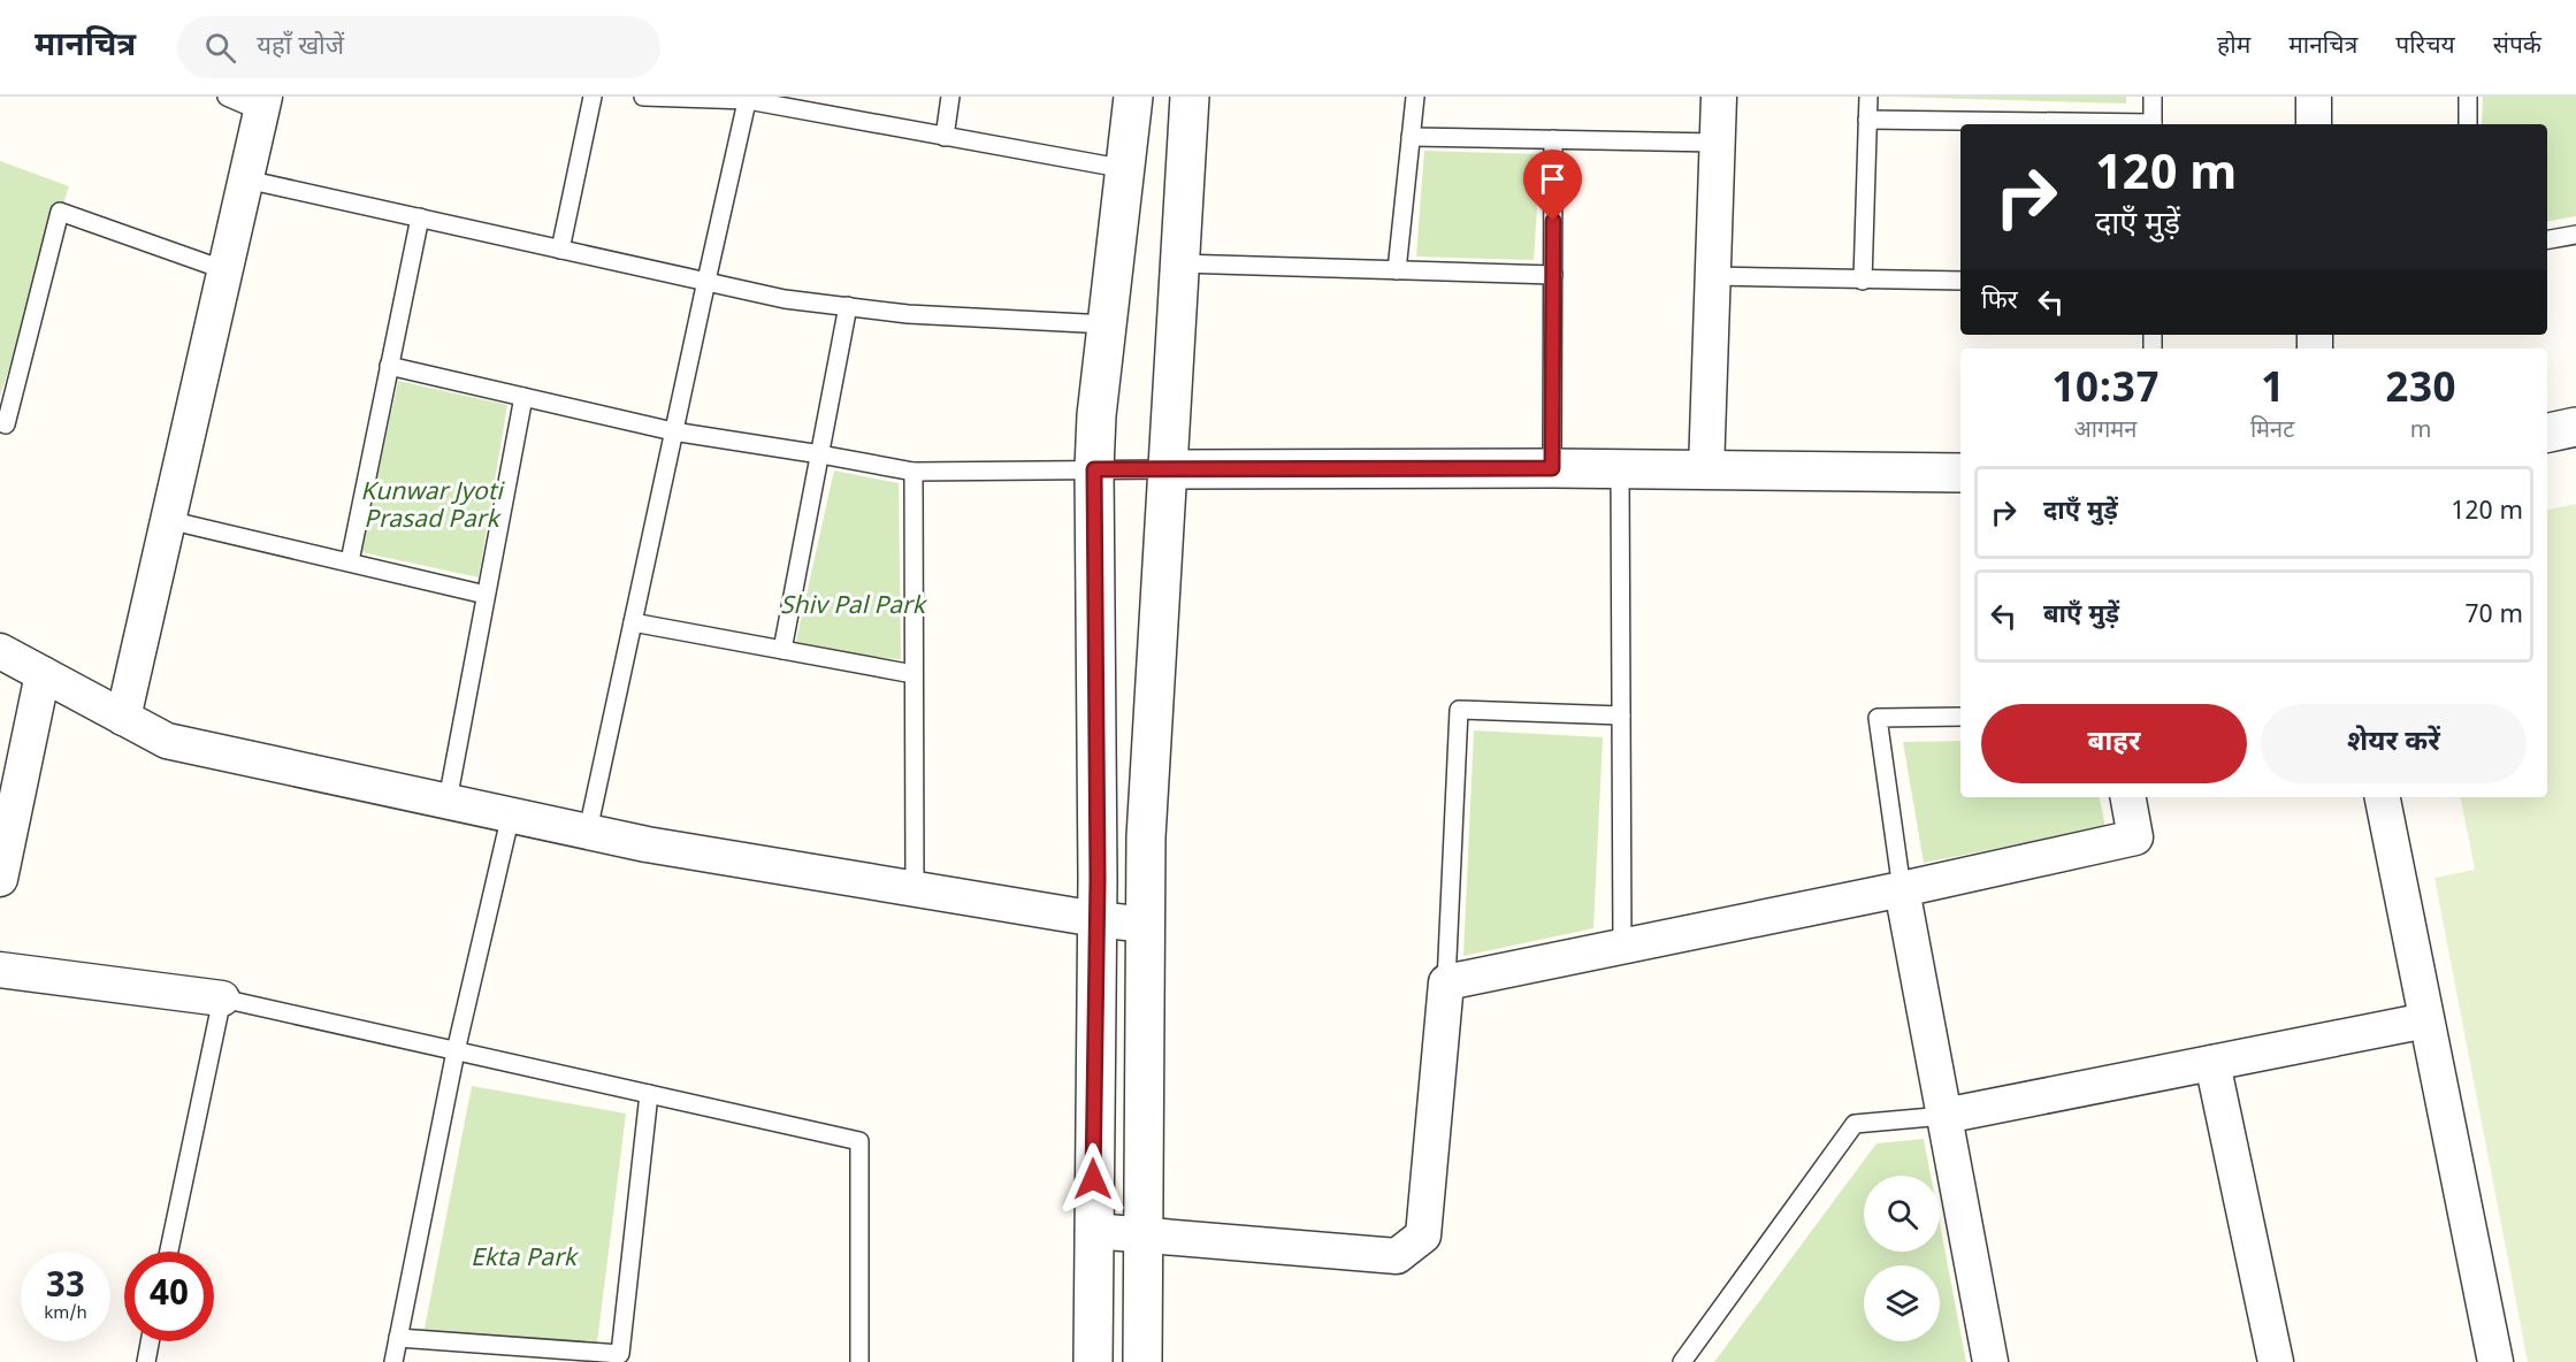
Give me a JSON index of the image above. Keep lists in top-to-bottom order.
{
  "parks": ["Kunwar Jyoti Prasad Park", "Shiv Pal Park", "Ekta Park"],
  "page": {
    "header": "मानचित्र",
    "search": "यहाँ खोजें",
    "nav": [
      "होम",
      "मानचित्र",
      "परिचय",
      "संपर्क"
    ],
    "turn": ["120 m", "दाएँ मुड़ें"],
    "then": "फिर",
    "eta": [
      "10:37",
      "आगमन",
      "1",
      "मिनट",
      "230",
      "m"
    ],
    "list": [
      {
        "name": "दाएँ मुड़ें",
        "value": "120 m"
      },
      {
        "name": "बाएँ मुड़ें",
        "value": "70 m"
      }
    ],
    "buttons": ["बाहर", "शेयर करें"],
    "speed": "33 km/h",
    "limit": "40"
  }
}
